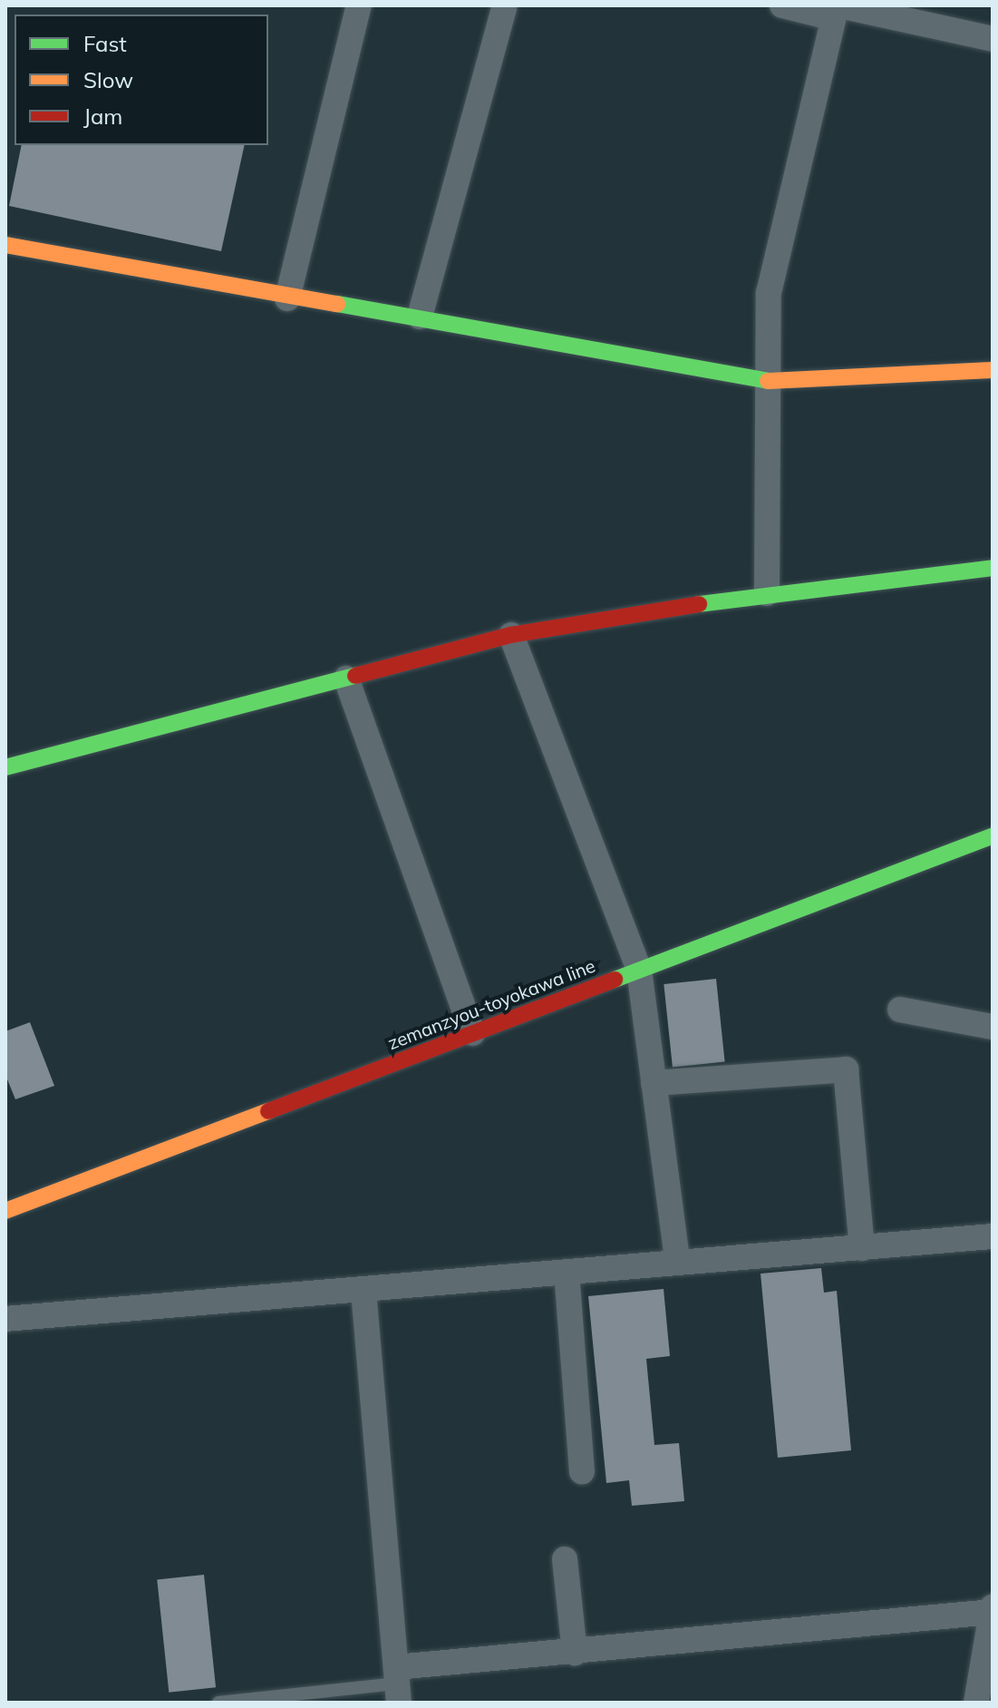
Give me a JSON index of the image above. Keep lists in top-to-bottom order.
{
  "streets": {
    "street": ["zemanzyou-toyokawa line"]
  },
  "legend": ["Fast", "Slow", "Jam"]
}
